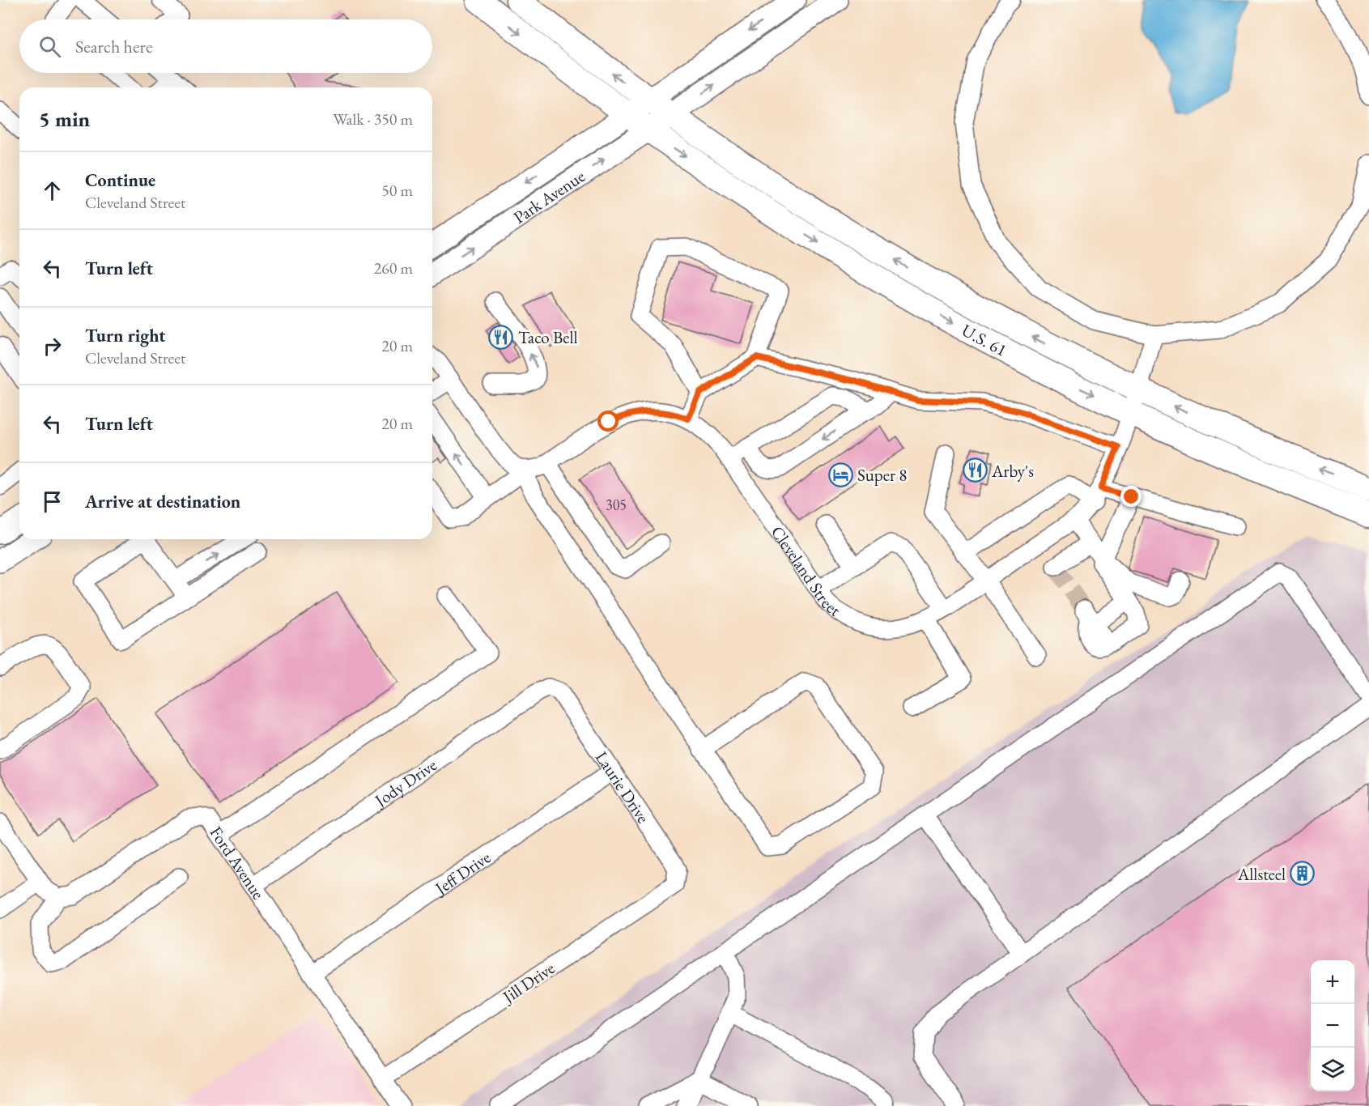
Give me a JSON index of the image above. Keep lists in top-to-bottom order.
{
  "streets": {
    "highway": ["U.S. 61"],
    "main road": ["Park Avenue"],
    "street": [
      "Cleveland Street",
      "Jody Drive",
      "Laurie Drive",
      "Ford Avenue",
      "Jeff Drive",
      "Jill Drive"
    ]
  },
  "crossings": [
    ["Park Avenue", "U.S. 61"],
    ["U.S. 61", "Cleveland Street"],
    ["Jody Drive", "Laurie Drive"],
    ["Jody Drive", "Ford Avenue"],
    ["Laurie Drive", "Jeff Drive"],
    ["Laurie Drive", "Jill Drive"],
    ["Ford Avenue", "Jeff Drive"],
    ["Ford Avenue", "Jill Drive"]
  ],
  "places": {
    "restaurant": ["Taco Bell", "Arby's"],
    "hotel": ["Super 8"],
    "building": ["Allsteel"]
  },
  "house_numbers": ["305"],
  "page": {
    "search": "Search here",
    "heading": ["5 min", "Walk · 350 m"],
    "list": [
      ["Continue", "Cleveland Street", "50 m"],
      ["Turn left", "260 m"],
      ["Turn right", "Cleveland Street", "20 m"],
      ["Turn left", "20 m"],
      "Arrive at destination"
    ],
    "map_buttons": ["+", "−"]
  }
}
